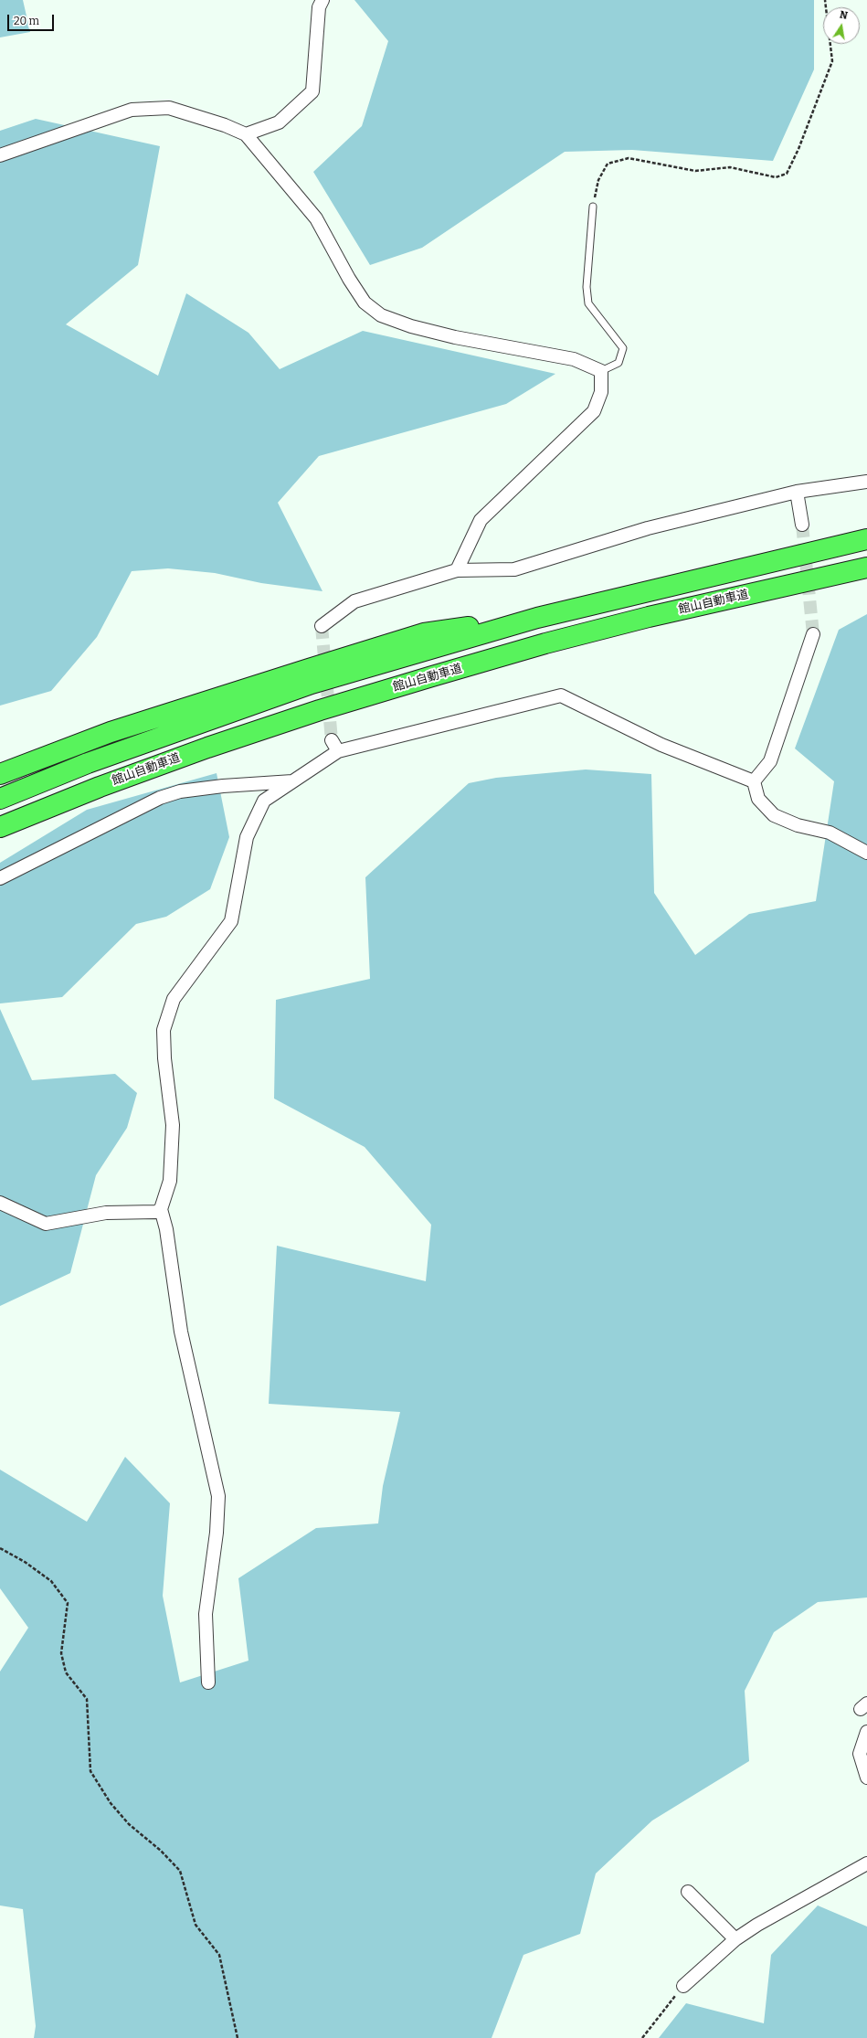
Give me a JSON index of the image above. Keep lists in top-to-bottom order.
{
  "streets": {
    "highway": ["館山自動車道"]
  },
  "scale_bar": "20 m",
  "north": "top"
}
